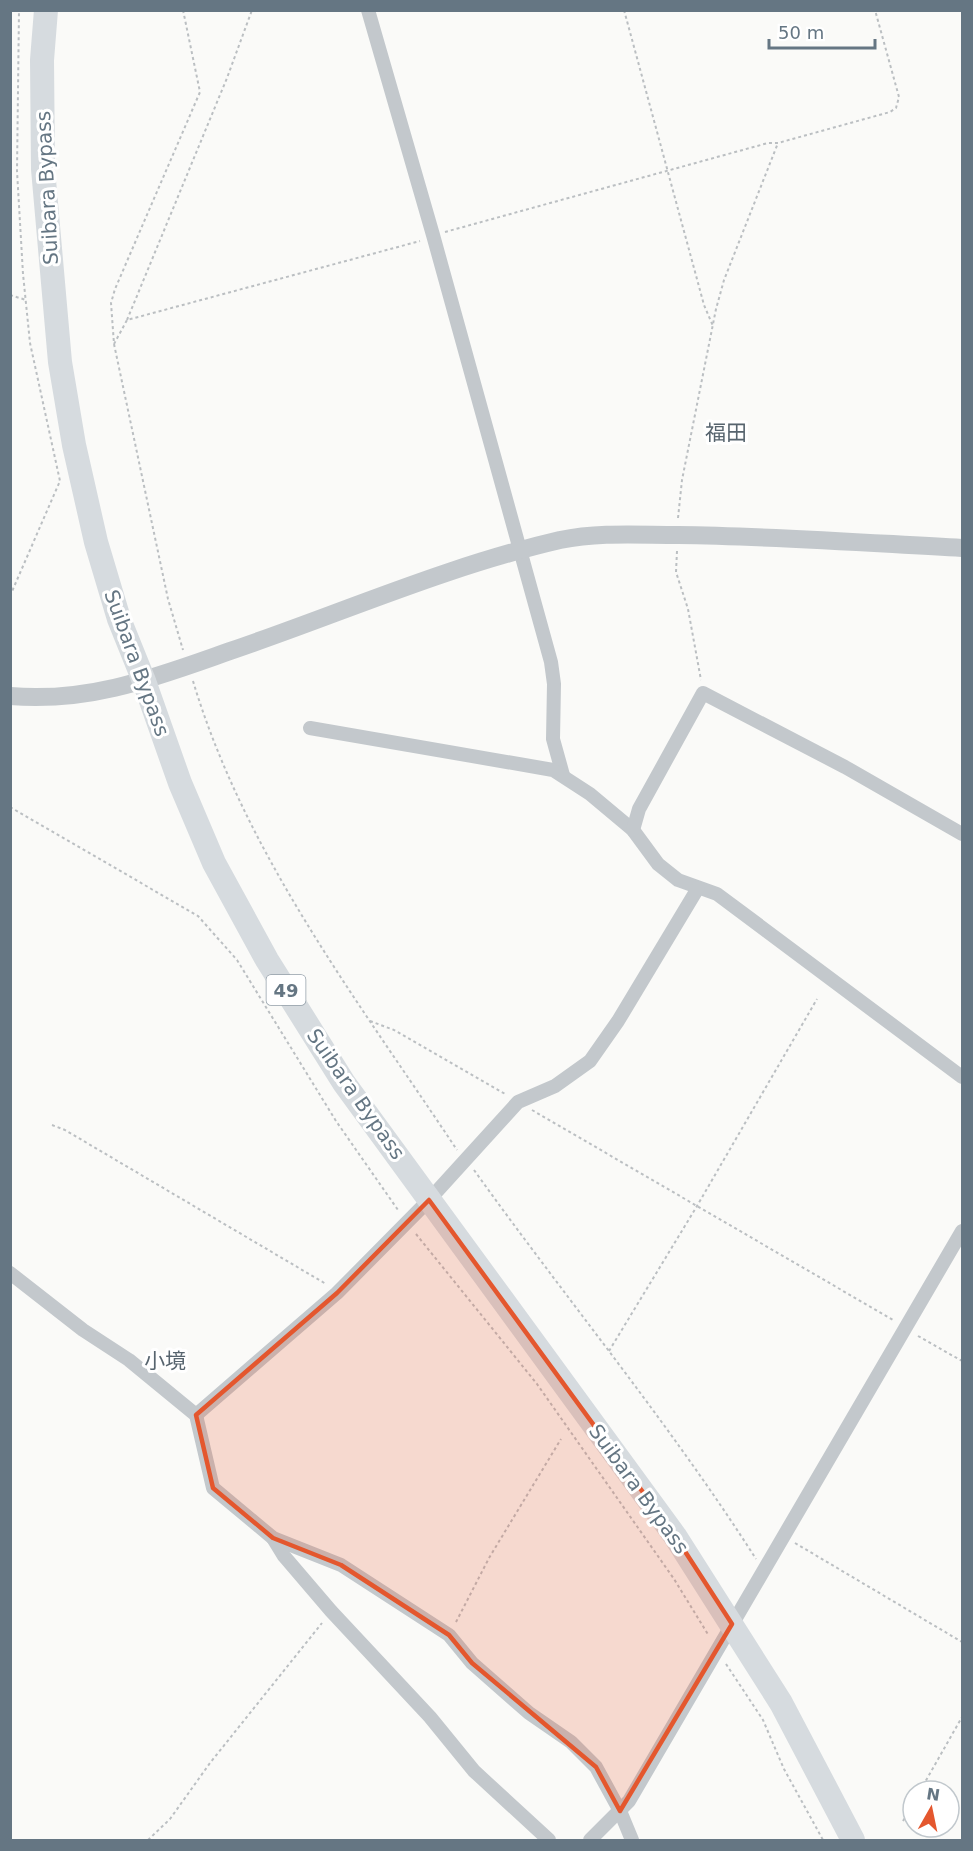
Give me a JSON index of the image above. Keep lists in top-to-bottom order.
{
  "streets": {
    "highway": ["Suibara Bypass", "49"]
  },
  "districts": ["福田", "小境"],
  "scale_bar": "50 m",
  "north": "top"
}
